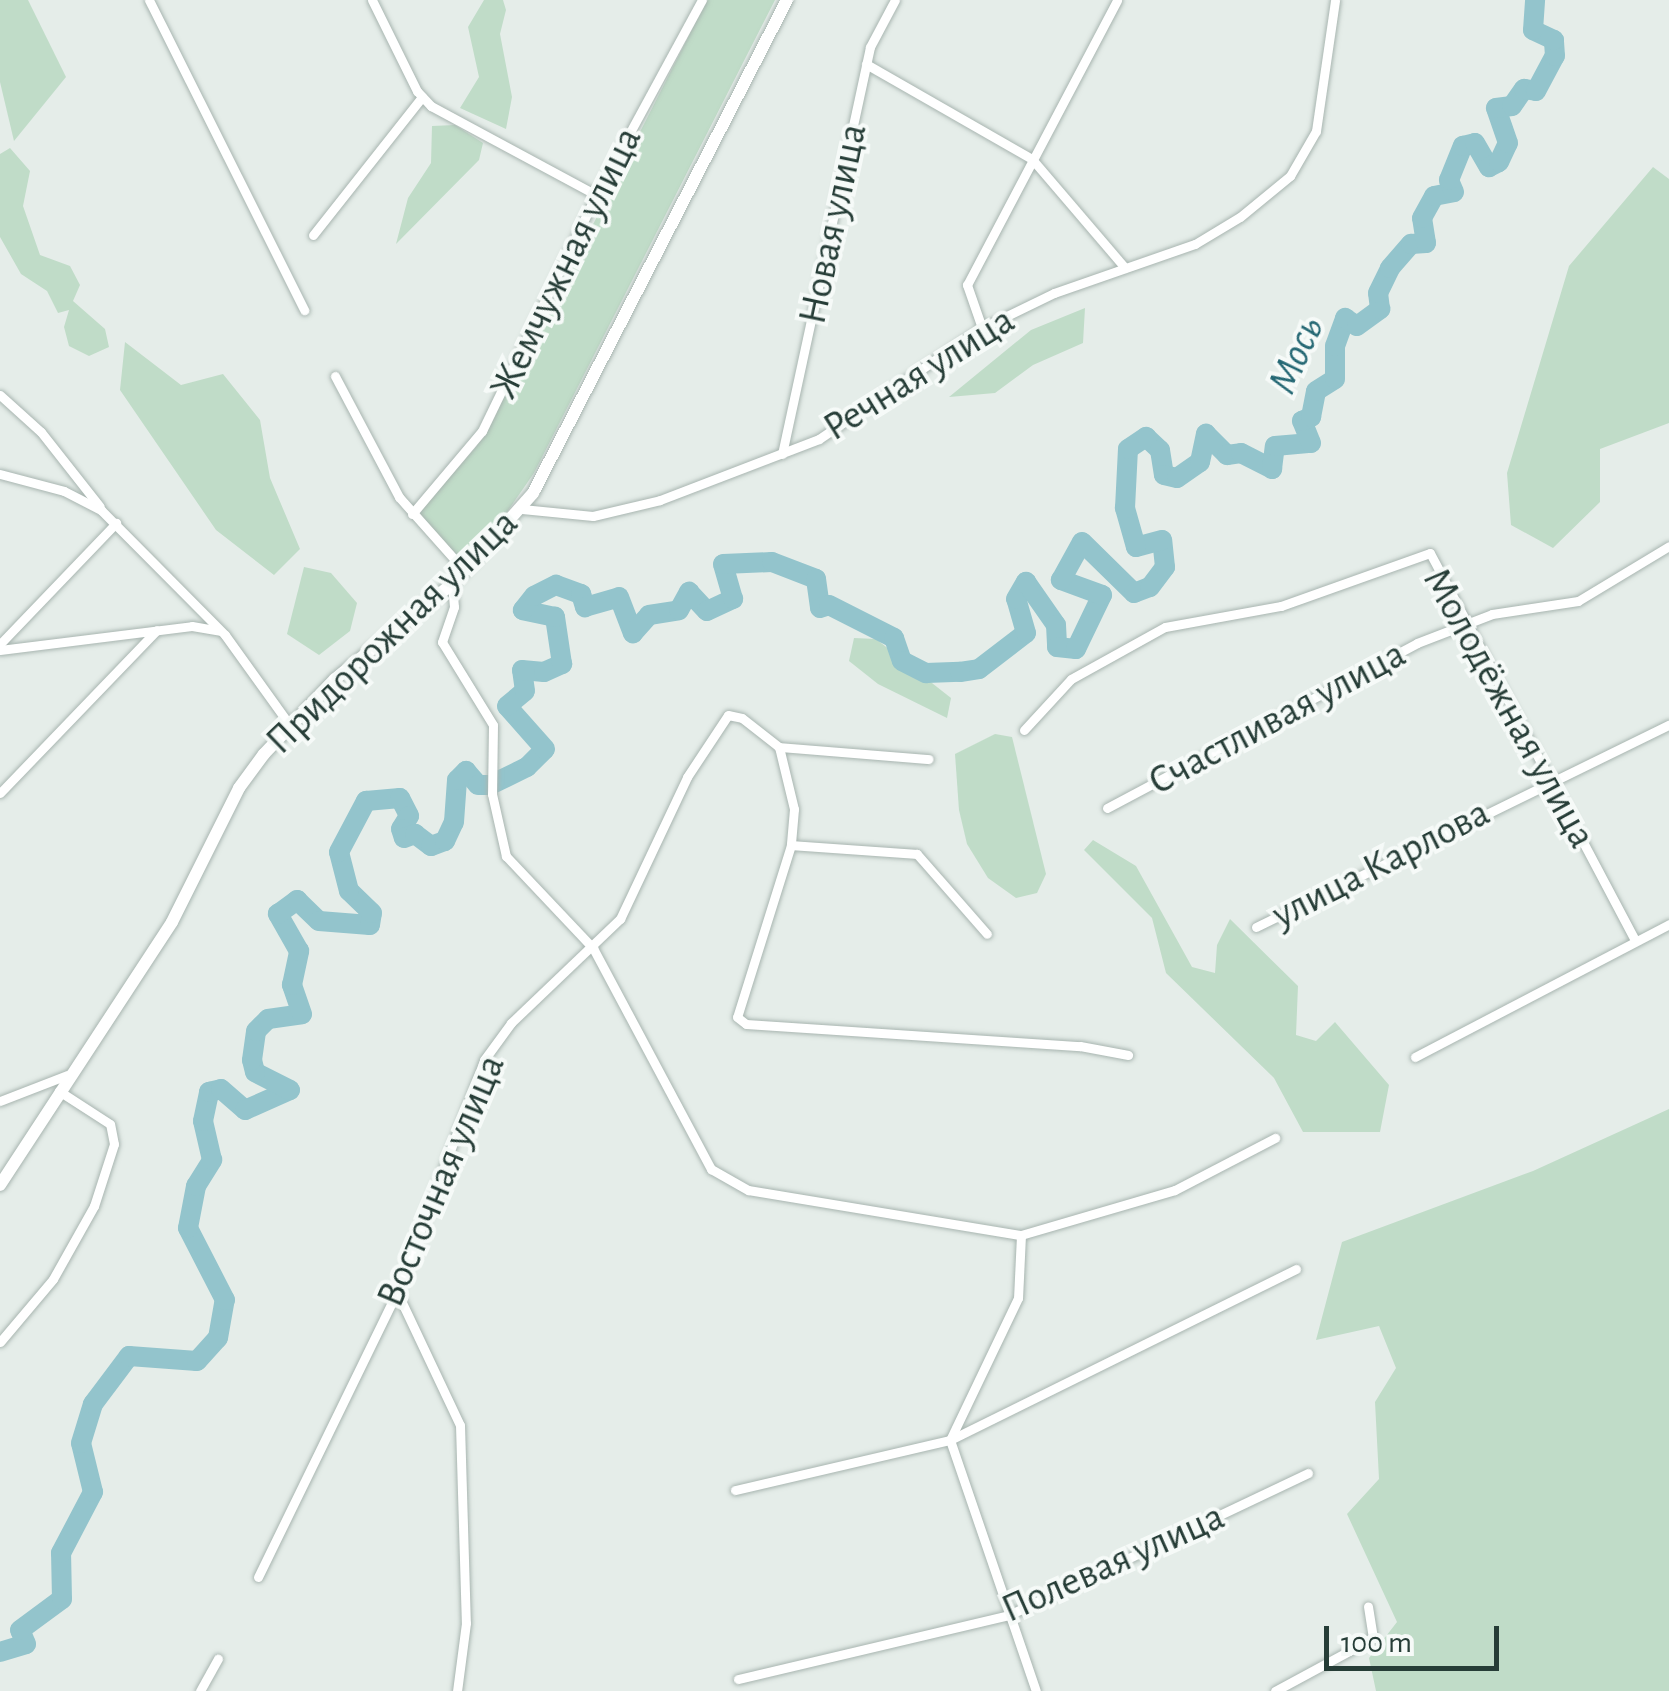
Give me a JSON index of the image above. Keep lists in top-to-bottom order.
{
  "streets": {
    "street": [
      "Новая улица",
      "Жемчужная улица",
      "Речная улица",
      "Придорожная улица",
      "Молодёжная улица",
      "Счастливая улица",
      "улица Карлова",
      "Восточная улица",
      "Полевая улица"
    ]
  },
  "crossings": [
    ["Новая улица", "Речная улица"],
    ["Речная улица", "Придорожная улица"],
    ["Молодёжная улица", "Счастливая улица"],
    ["Молодёжная улица", "улица Карлова"]
  ],
  "water": ["Мось"],
  "scale_bar": "100 m"
}
